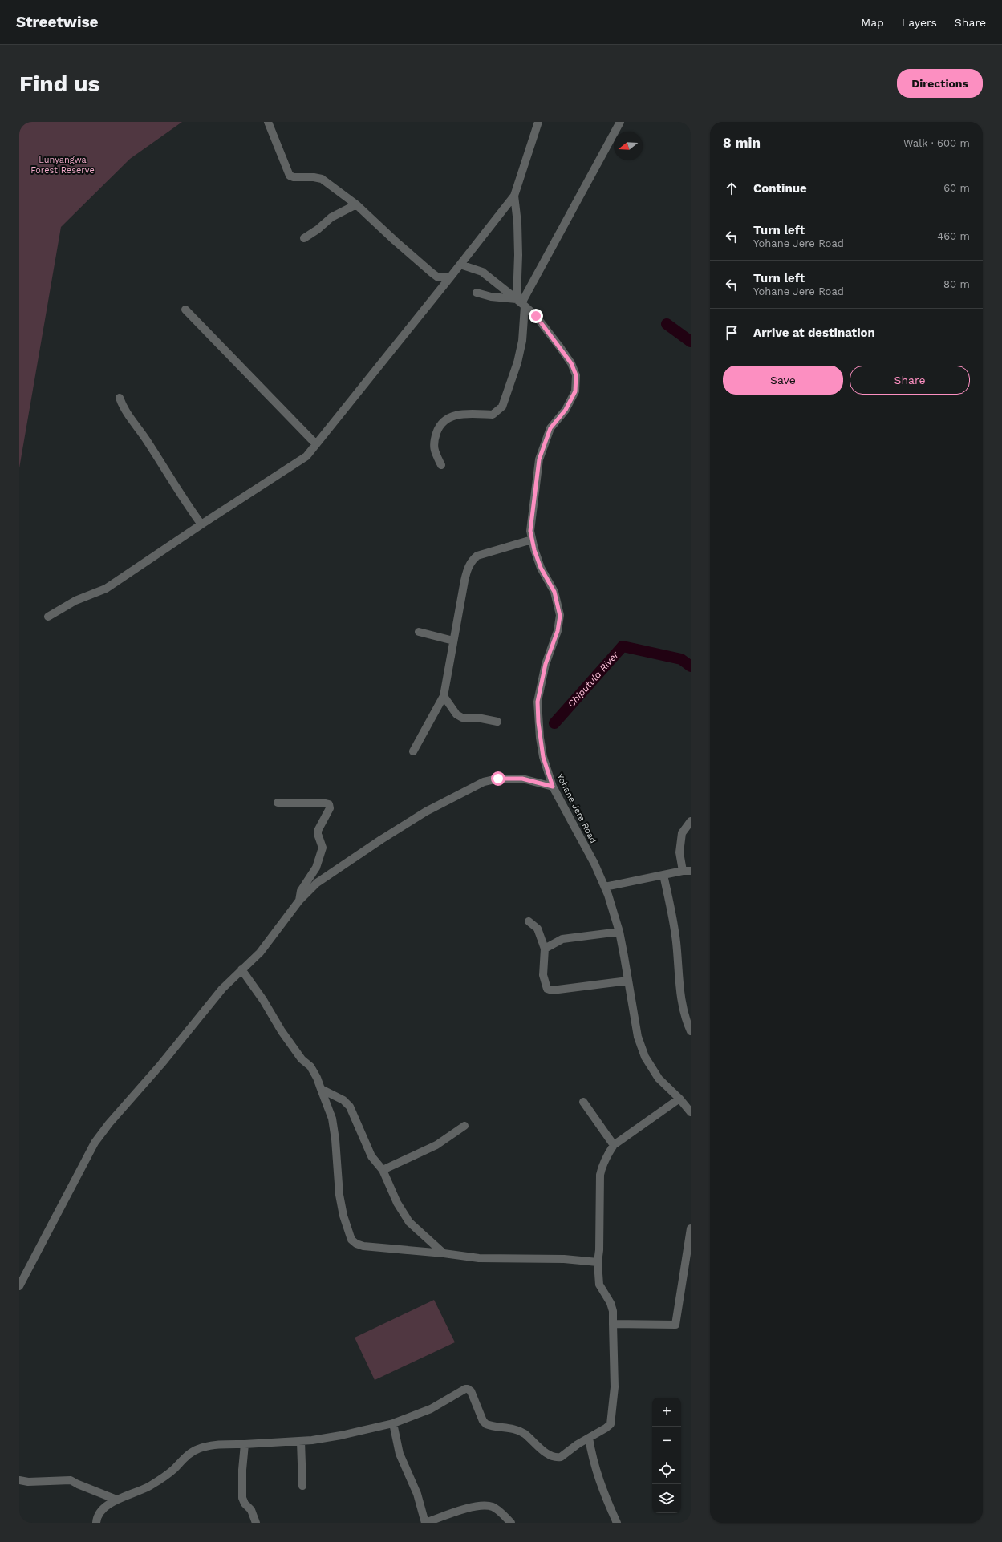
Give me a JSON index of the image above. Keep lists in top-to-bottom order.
{
  "streets": {
    "street": ["Yohane Jere Road"]
  },
  "water": ["Chiputula River"],
  "parks": ["Lunyangwa Forest Reserve"],
  "north": "left",
  "page": {
    "header": "Streetwise",
    "nav": ["Map", "Layers", "Share"],
    "buttons": [
      "Directions",
      ["Save", "Share"]
    ],
    "title": "Find us",
    "heading": ["8 min", "Walk · 600 m"],
    "list": [
      ["Continue", "60 m"],
      ["Turn left", "Yohane Jere Road", "460 m"],
      ["Turn left", "Yohane Jere Road", "80 m"],
      "Arrive at destination"
    ],
    "map_buttons": ["+", "−"]
  }
}
